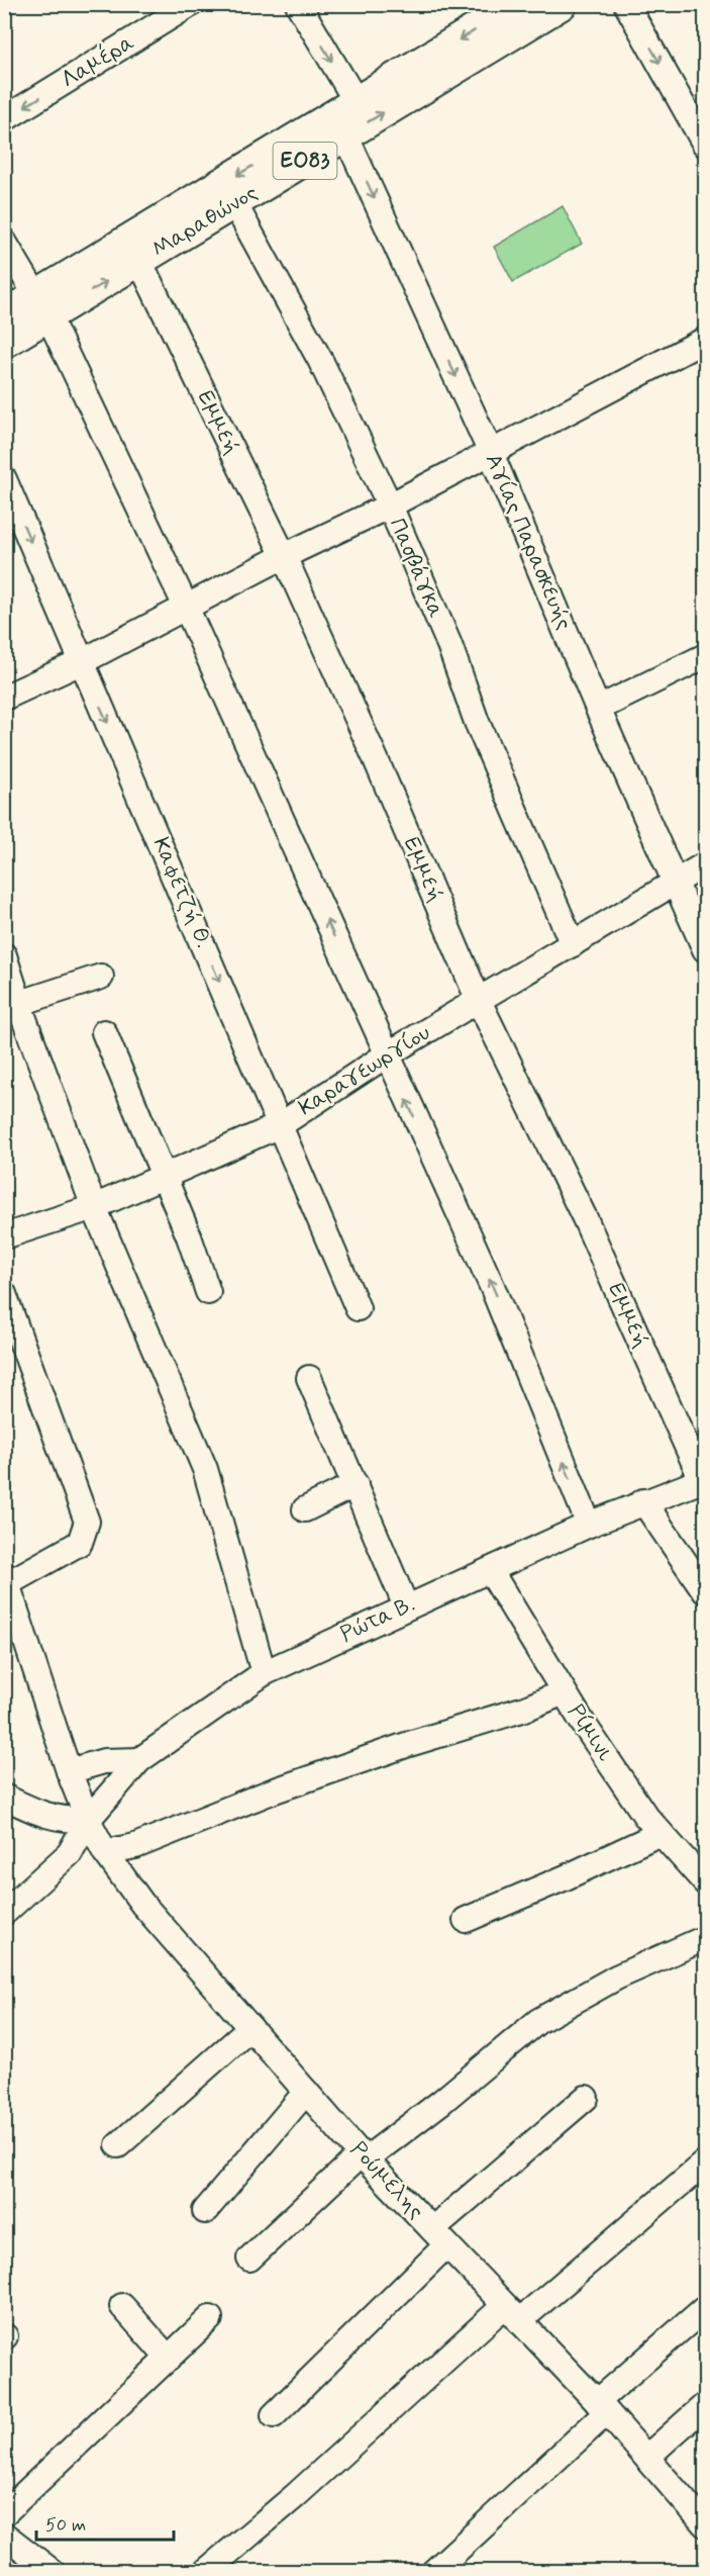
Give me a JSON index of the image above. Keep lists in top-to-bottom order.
{
  "streets": {
    "main road": ["ΕΟ83", "Μαραθώνος"],
    "street": [
      "Λαμέρα",
      "Εμμεή",
      "Αγίας Παρασκευής",
      "Πασβάγκα",
      "Καφετζή Θ.",
      "Καραγεωργίου",
      "Ρώτα Β.",
      "Ρίμινι",
      "Ρούμελης"
    ]
  },
  "crossings": [
    ["Μαραθώνος", "Εμμεή"],
    ["Μαραθώνος", "Αγίας Παρασκευής"],
    ["Μαραθώνος", "Πασβάγκα"],
    ["Εμμεή", "Καραγεωργίου"],
    ["Εμμεή", "Ρώτα Β."],
    ["Αγίας Παρασκευής", "Καραγεωργίου"],
    ["Πασβάγκα", "Καραγεωργίου"],
    ["Καφετζή Θ.", "Καραγεωργίου"],
    ["Ρώτα Β.", "Ρίμινι"],
    ["Ρώτα Β.", "Ρούμελης"]
  ],
  "one_way": ["Λαμέρα", "Αγίας Παρασκευής"],
  "scale_bar": "50 m"
}
